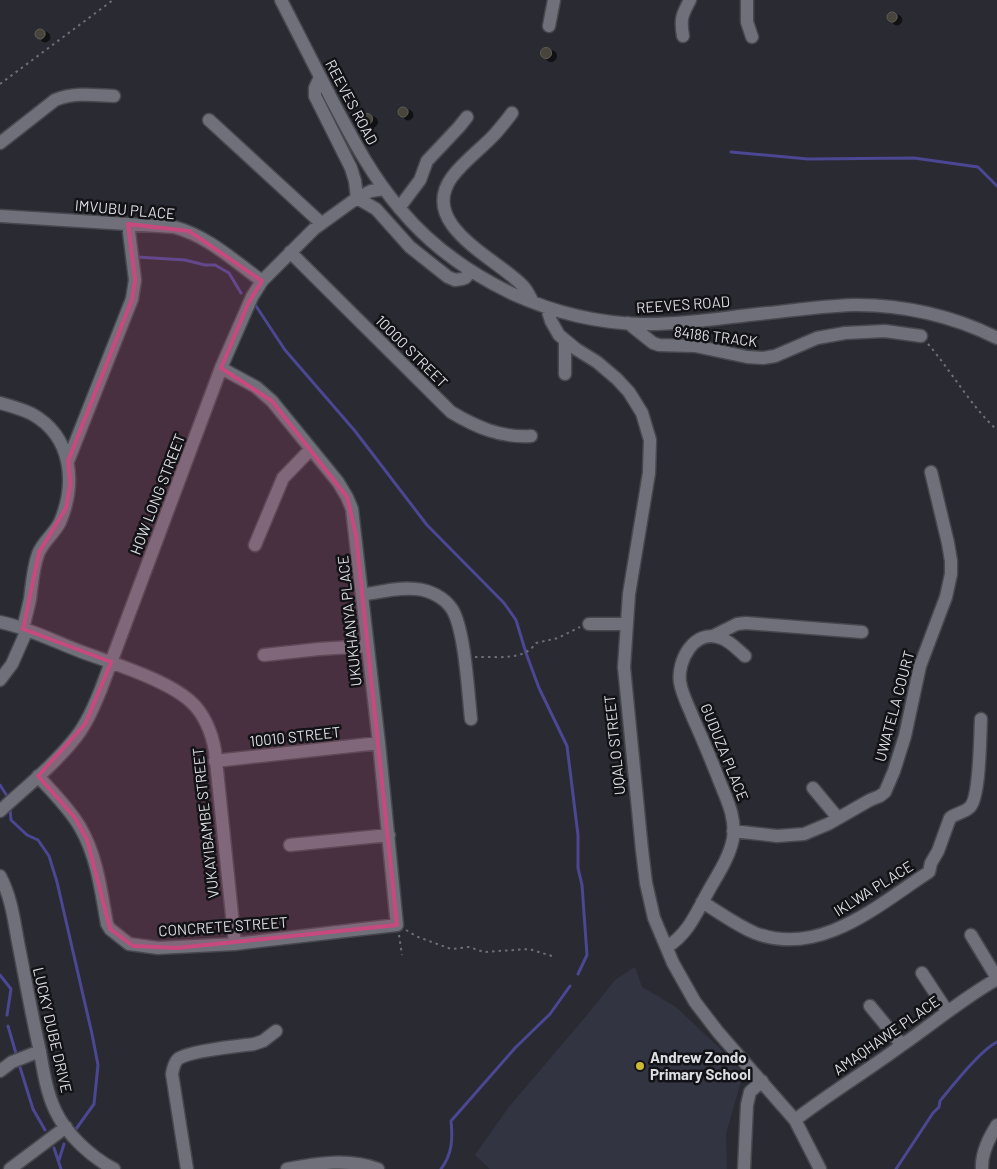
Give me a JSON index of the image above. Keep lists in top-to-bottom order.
{
  "streets": {
    "street": [
      "REEVES ROAD",
      "IMVUBU PLACE",
      "84186 TRACK",
      "10000 STREET",
      "HOW LONG STREET",
      "UKUKHANYA PLACE",
      "UWATELA COURT",
      "10010 STREET",
      "UQALO STREET",
      "GUDUZA PLACE",
      "VUKAYIBAMBE STREET",
      "IKLWA PLACE",
      "CONCRETE STREET",
      "LUCKY DUBE DRIVE",
      "AMAQHAWE PLACE"
    ]
  },
  "crossings": [
    ["REEVES ROAD", "84186 TRACK"],
    ["REEVES ROAD", "HOW LONG STREET"],
    ["REEVES ROAD", "UQALO STREET"],
    ["IMVUBU PLACE", "HOW LONG STREET"],
    ["10000 STREET", "HOW LONG STREET"],
    ["HOW LONG STREET", "UKUKHANYA PLACE"],
    ["HOW LONG STREET", "VUKAYIBAMBE STREET"],
    ["HOW LONG STREET", "CONCRETE STREET"],
    ["UKUKHANYA PLACE", "10010 STREET"],
    ["UKUKHANYA PLACE", "CONCRETE STREET"],
    ["UWATELA COURT", "GUDUZA PLACE"],
    ["10010 STREET", "VUKAYIBAMBE STREET"],
    ["UQALO STREET", "GUDUZA PLACE"],
    ["UQALO STREET", "AMAQHAWE PLACE"],
    ["GUDUZA PLACE", "IKLWA PLACE"],
    ["VUKAYIBAMBE STREET", "CONCRETE STREET"]
  ],
  "places": ["Andrew Zondo Primary School"]
}
